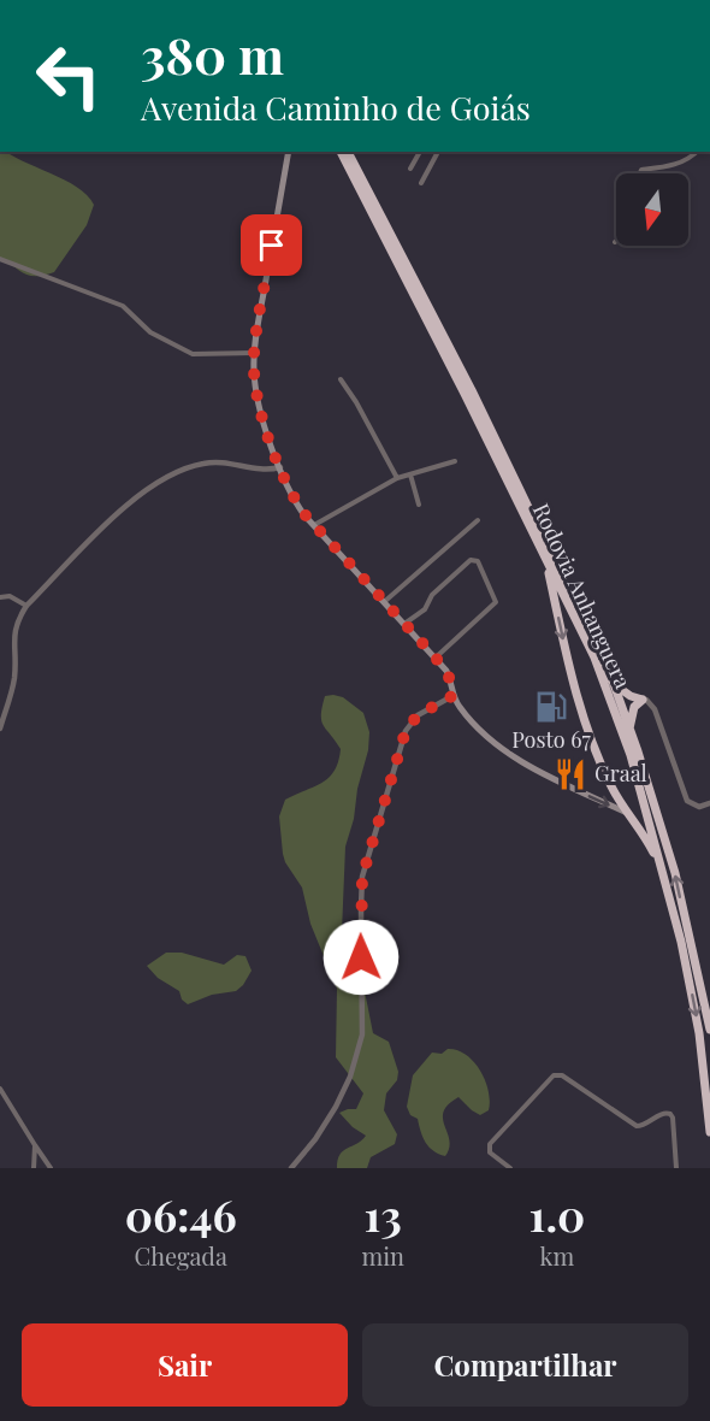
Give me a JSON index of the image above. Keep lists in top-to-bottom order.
{
  "streets": {
    "highway": ["Rodovia Anhanguera"]
  },
  "places": {
    "fuel station": ["Posto 67"],
    "restaurant": ["Graal"]
  },
  "north": "bottom",
  "page": {
    "turn": ["380 m", "Avenida Caminho de Goiás"],
    "eta": [
      "06:46",
      "Chegada",
      "13",
      "min",
      "1.0",
      "km"
    ],
    "buttons": ["Sair", "Compartilhar"]
  }
}
